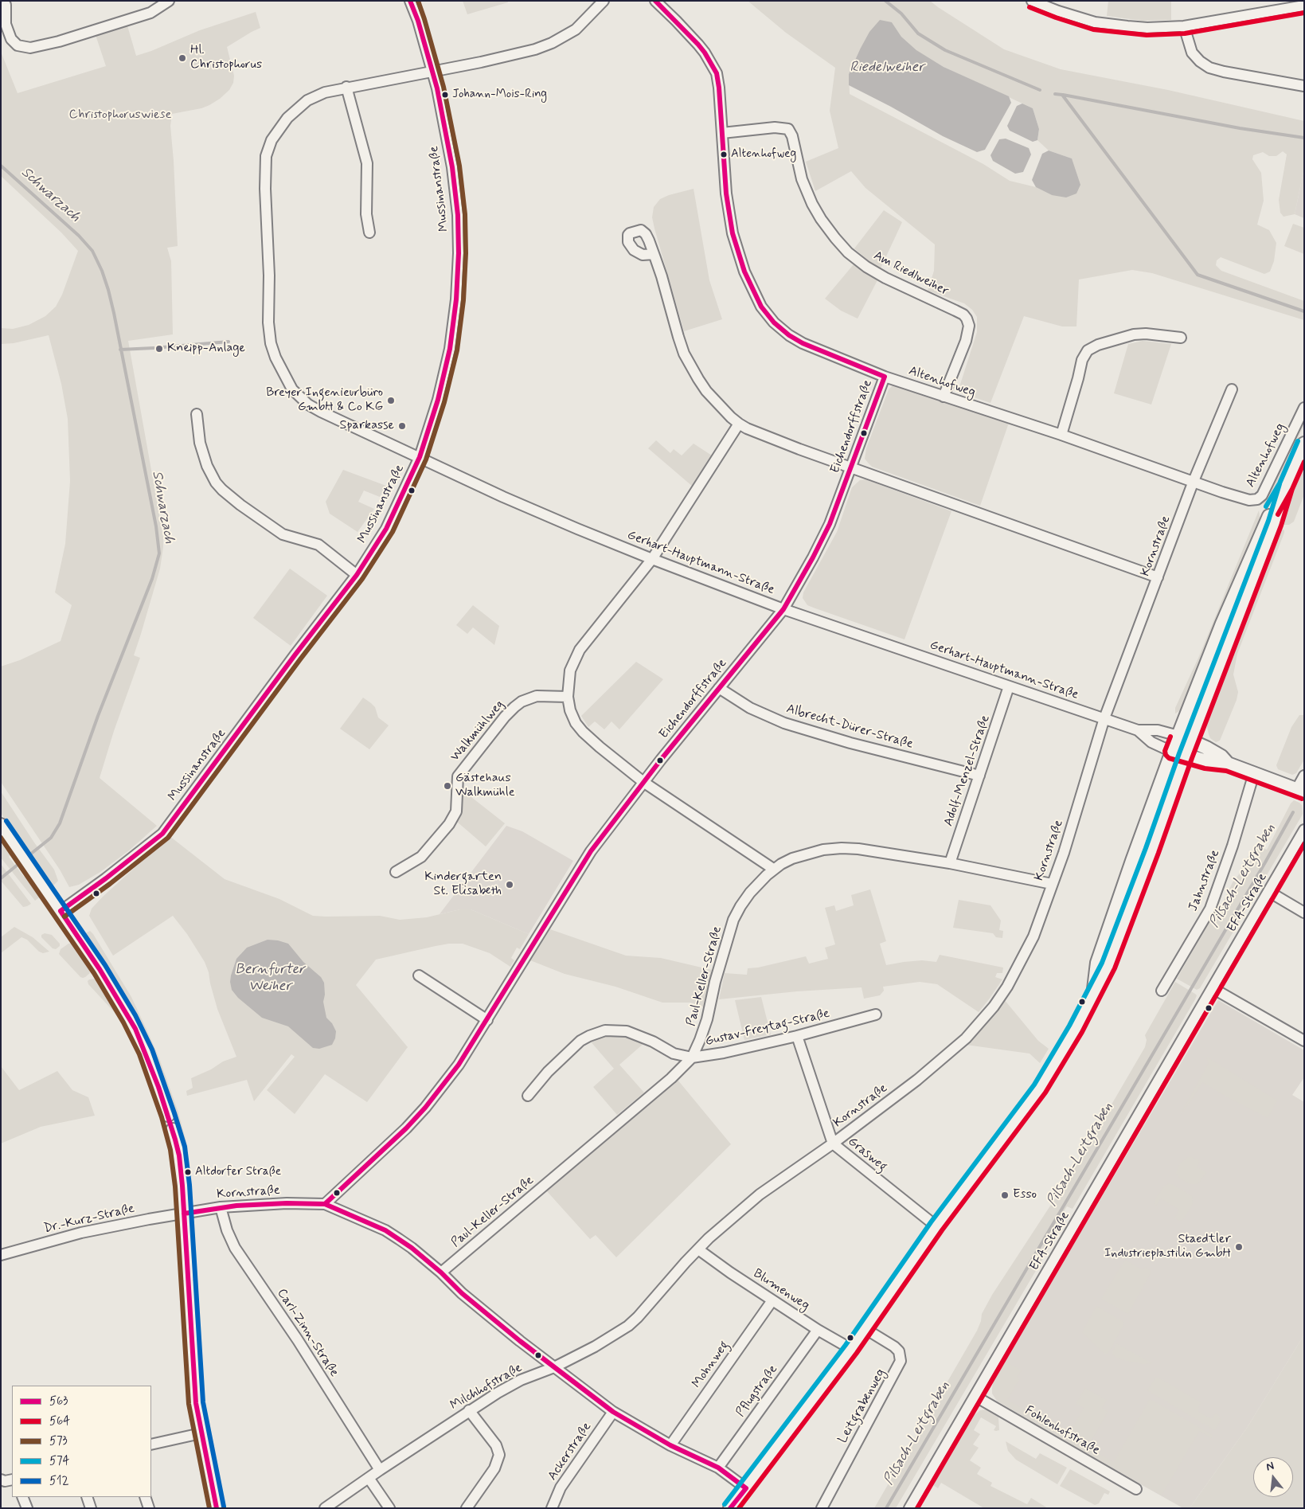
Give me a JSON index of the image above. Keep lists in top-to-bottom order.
{
  "streets": {
    "street": [
      "Mussinanstraße",
      "Am Riedlweiher",
      "Altenhofweg",
      "Eichendorffstraße",
      "Kornstraße",
      "Gerhart-Hauptmann-Straße",
      "Albrecht-Dürer-Straße",
      "Walkmühlweg",
      "Adolf-Menzel-Straße",
      "Jahnstraße",
      "EFA-Straße",
      "Paul-Keller-Straße",
      "Gustav-Freytag-Straße",
      "Grasweg",
      "Dr.-Kurz-Straße",
      "Blumenweg",
      "Carl-Zinn-Straße",
      "Mohnweg",
      "Milchhofstraße",
      "Pflugstraße",
      "Leitgrabenweg",
      "Fohlenhofstraße",
      "Ackerstraße"
    ]
  },
  "crossings": [
    ["Mussinanstraße", "Gerhart-Hauptmann-Straße"],
    ["Am Riedlweiher", "Altenhofweg"],
    ["Altenhofweg", "Eichendorffstraße"],
    ["Altenhofweg", "Kornstraße"],
    ["Eichendorffstraße", "Kornstraße"],
    ["Eichendorffstraße", "Gerhart-Hauptmann-Straße"],
    ["Eichendorffstraße", "Albrecht-Dürer-Straße"],
    ["Kornstraße", "Gerhart-Hauptmann-Straße"],
    ["Kornstraße", "Paul-Keller-Straße"],
    ["Kornstraße", "Grasweg"],
    ["Kornstraße", "Dr.-Kurz-Straße"],
    ["Kornstraße", "Blumenweg"],
    ["Kornstraße", "Carl-Zinn-Straße"],
    ["Kornstraße", "Milchhofstraße"],
    ["Gerhart-Hauptmann-Straße", "Adolf-Menzel-Straße"],
    ["Albrecht-Dürer-Straße", "Adolf-Menzel-Straße"],
    ["Adolf-Menzel-Straße", "Paul-Keller-Straße"],
    ["EFA-Straße", "Fohlenhofstraße"],
    ["Paul-Keller-Straße", "Gustav-Freytag-Straße"],
    ["Gustav-Freytag-Straße", "Grasweg"],
    ["Blumenweg", "Mohnweg"],
    ["Blumenweg", "Pflugstraße"],
    ["Carl-Zinn-Straße", "Milchhofstraße"]
  ],
  "water": [
    "Riedelweiher",
    "Schwarzach",
    "Pilsach-Leitgraben",
    "Bernfurter Weiher"
  ],
  "parks": ["Christophoruswiese"],
  "places": [
    "Hl. Christophorus",
    "Johann-Mois-Ring",
    "Altenhofweg",
    "Kneipp-Anlage",
    "Breyer Ingenieurbüro GmbH & Co KG",
    "Sparkasse",
    "Gästehaus Walkmühle",
    "Kindergarten St. Elisabeth",
    "Altdorfer Straße",
    "Esso",
    "Staedtler Industrieplastilin GmbH"
  ],
  "lines": [
    "transit line 563",
    "transit line 573",
    "transit line 564",
    "transit line 574",
    "transit line 512"
  ],
  "legend": [
    "563",
    "564",
    "573",
    "574",
    "512"
  ],
  "north": "top"
}
